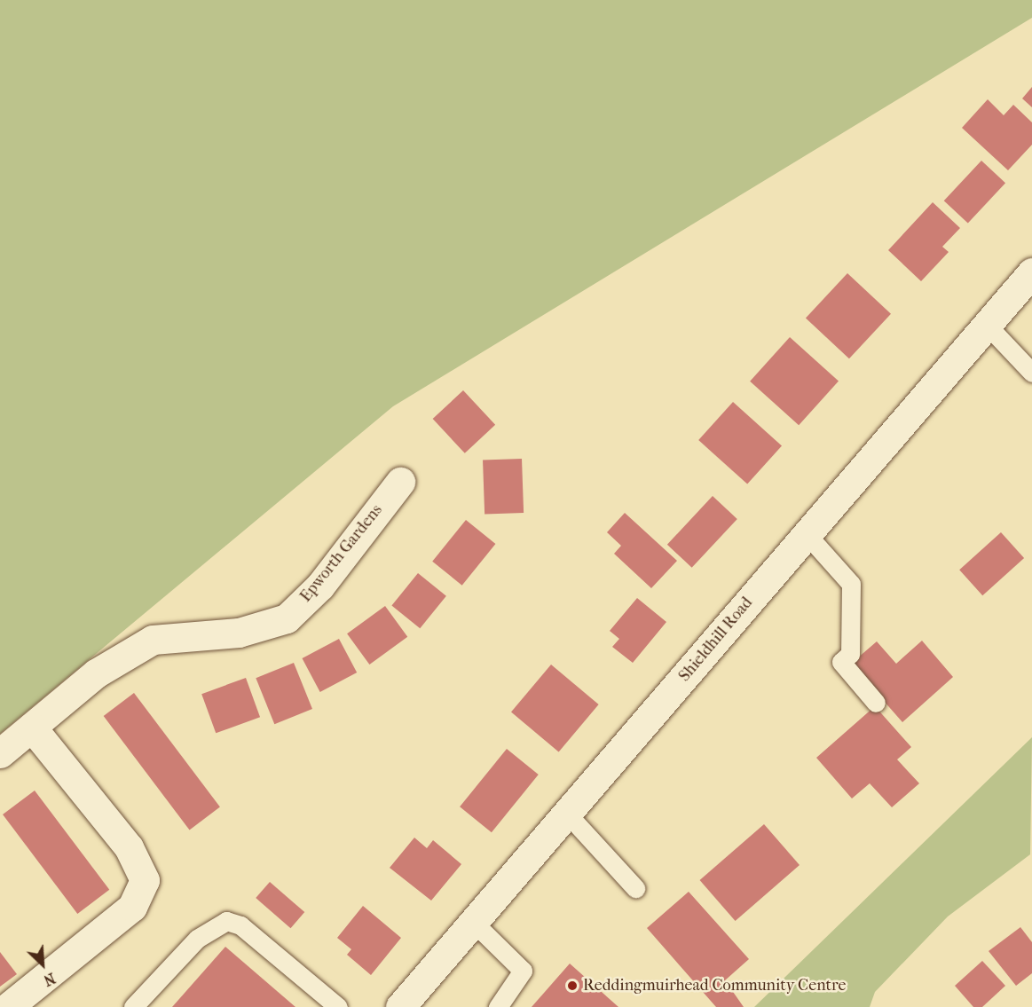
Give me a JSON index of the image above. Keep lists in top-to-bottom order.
{
  "streets": {
    "main road": ["Epworth Gardens", "Shieldhill Road"]
  },
  "places": ["Reddingmuirhead Community Centre"],
  "north": "bottom right"
}
